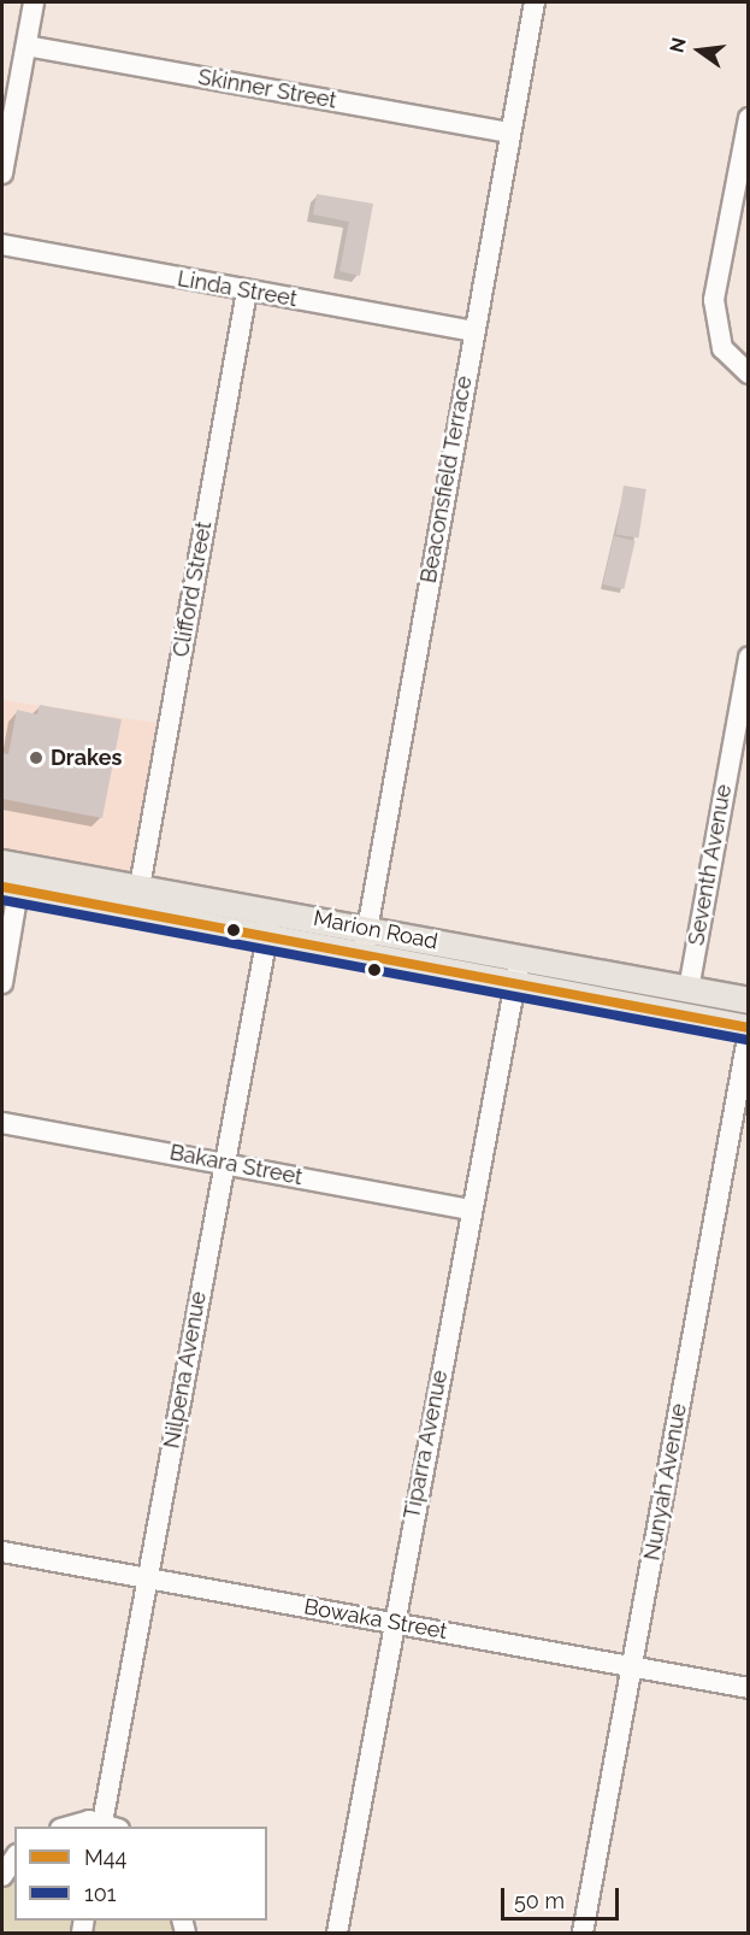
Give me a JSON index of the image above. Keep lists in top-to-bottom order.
{
  "streets": {
    "main road": ["Marion Road"],
    "street": [
      "Skinner Street",
      "Linda Street",
      "Beaconsfield Terrace",
      "Clifford Street",
      "Seventh Avenue",
      "Bakara Street",
      "Nilpena Avenue",
      "Tiparra Avenue",
      "Nunyah Avenue",
      "Bowaka Street"
    ]
  },
  "crossings": [
    ["Skinner Street", "Beaconsfield Terrace"],
    ["Linda Street", "Beaconsfield Terrace"],
    ["Linda Street", "Clifford Street"],
    ["Beaconsfield Terrace", "Marion Road"],
    ["Clifford Street", "Marion Road"],
    ["Seventh Avenue", "Marion Road"],
    ["Marion Road", "Nilpena Avenue"],
    ["Marion Road", "Tiparra Avenue"],
    ["Marion Road", "Nunyah Avenue"],
    ["Bakara Street", "Nilpena Avenue"],
    ["Bakara Street", "Tiparra Avenue"],
    ["Nilpena Avenue", "Bowaka Street"],
    ["Tiparra Avenue", "Bowaka Street"],
    ["Nunyah Avenue", "Bowaka Street"]
  ],
  "places": ["Drakes"],
  "lines": ["transit line M44", "transit line 101"],
  "legend": ["M44", "101"],
  "scale_bar": "50 m",
  "north": "left"
}
